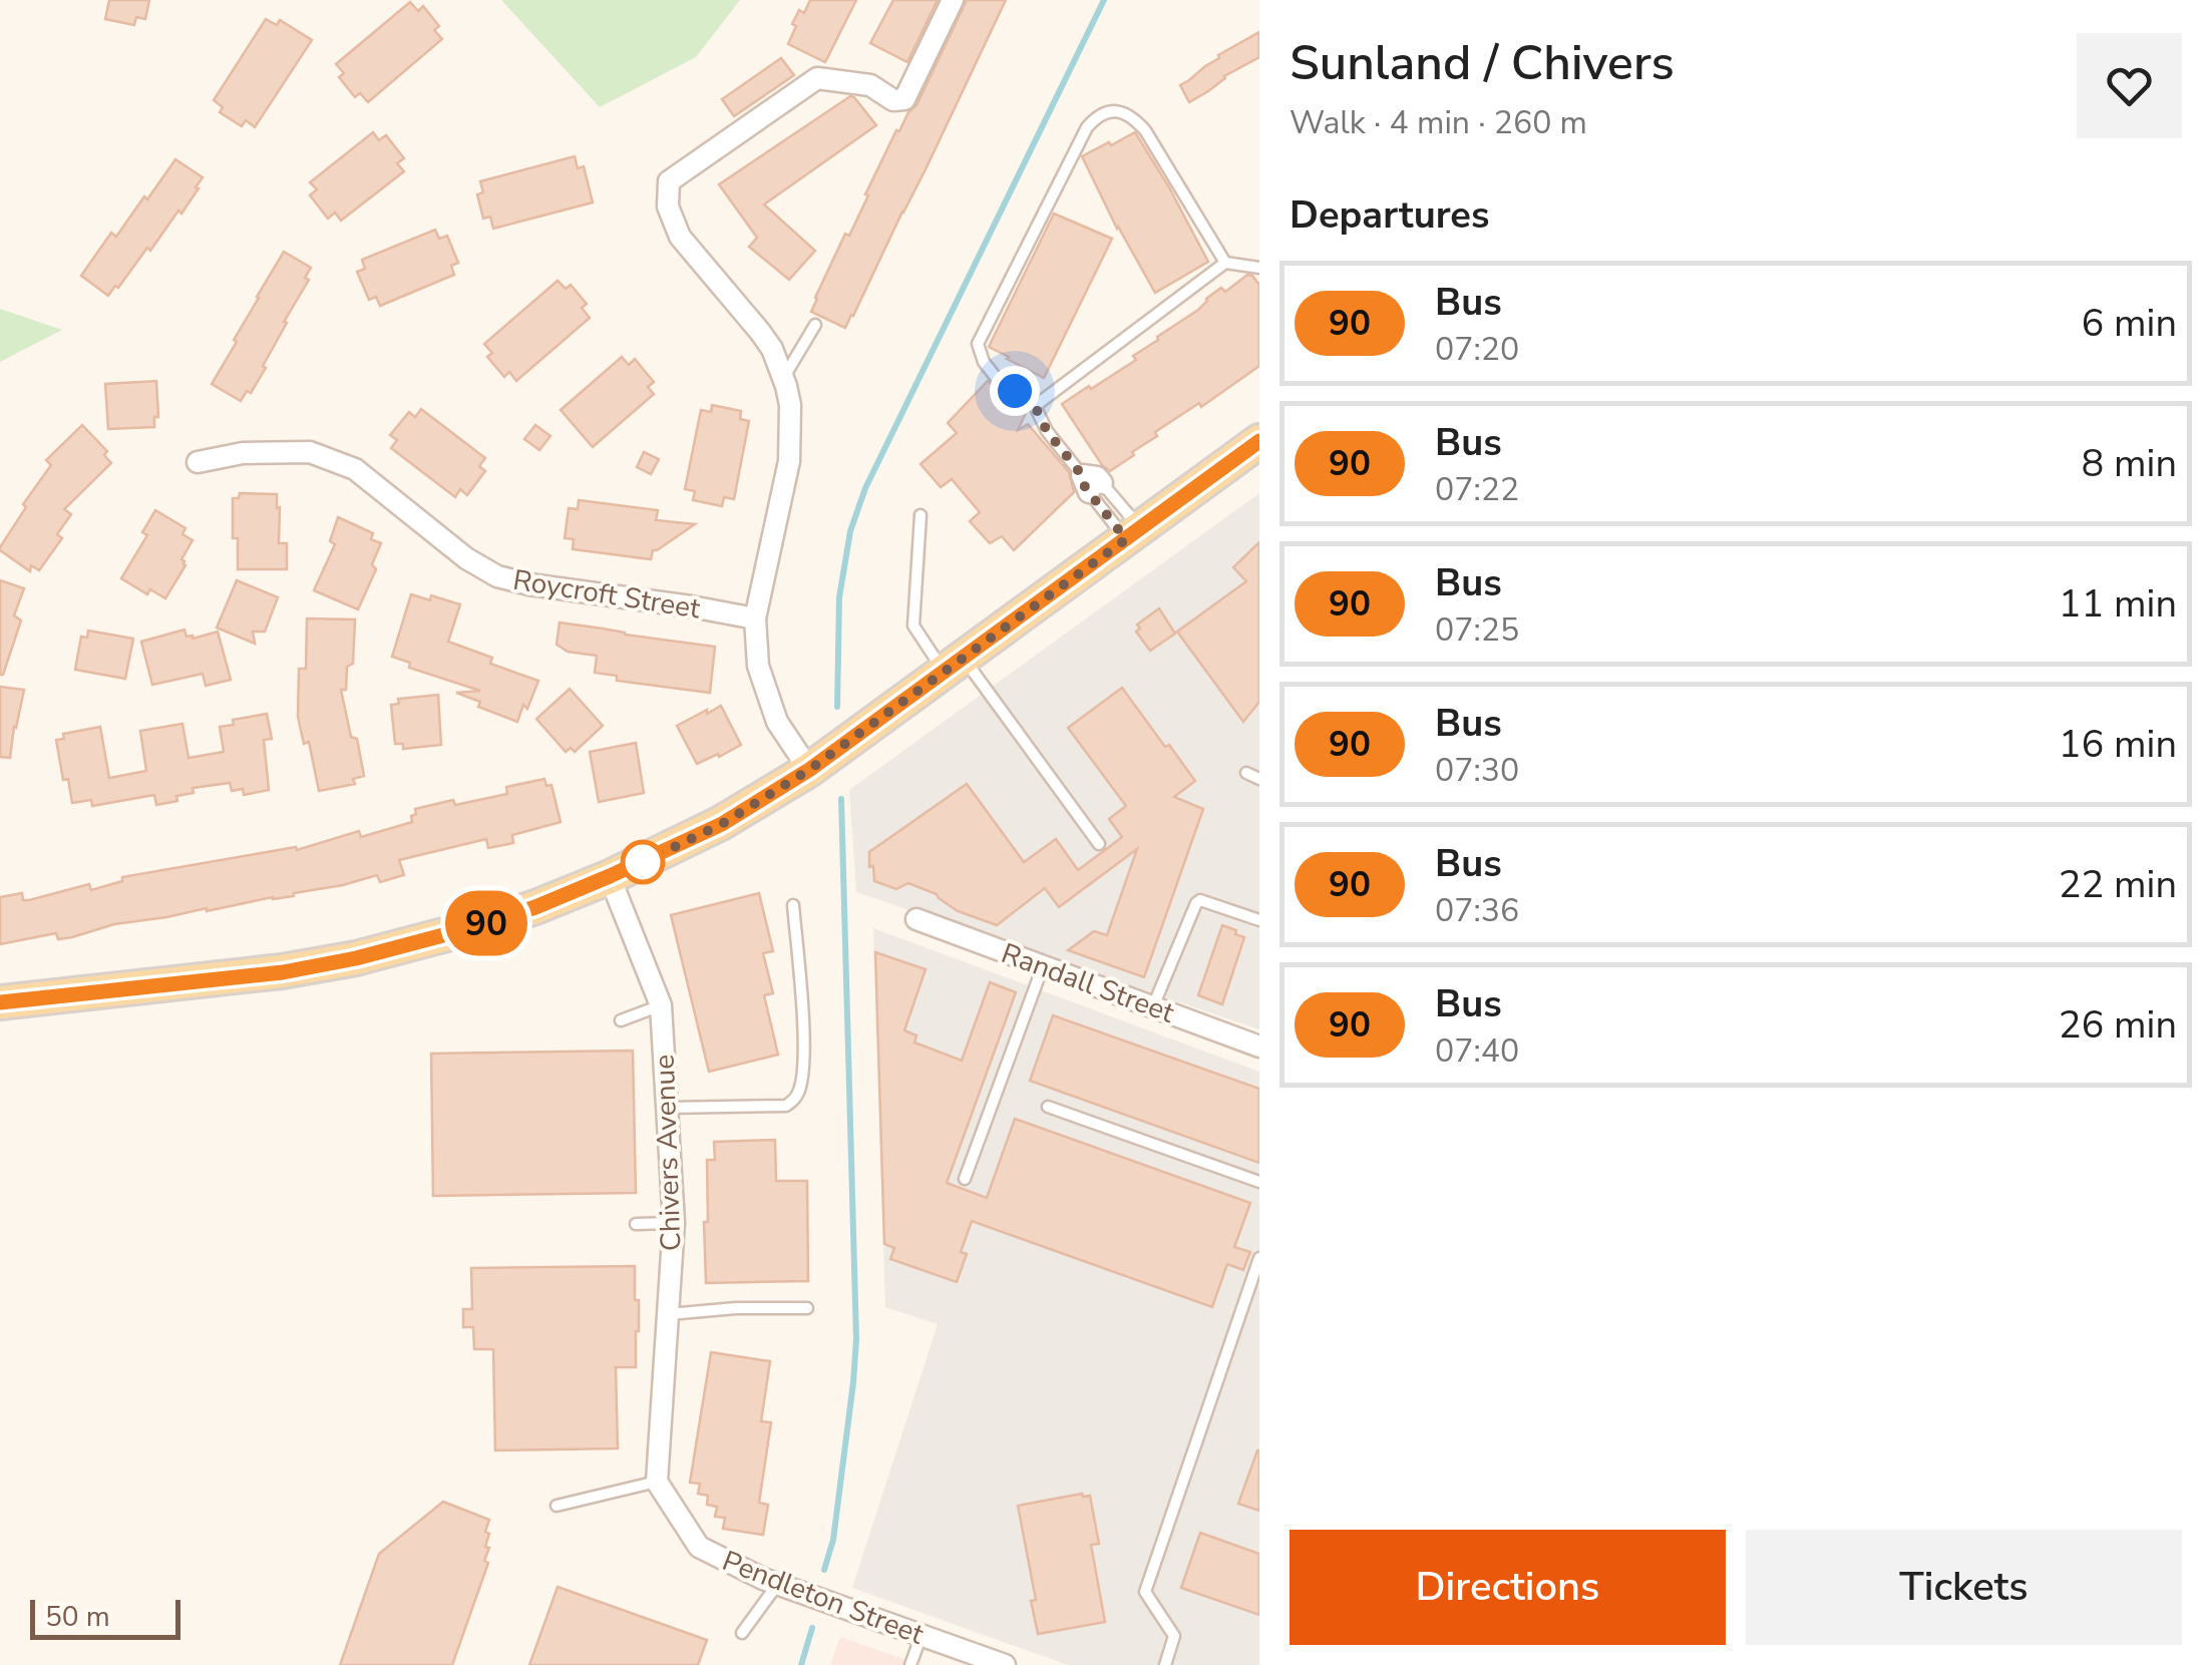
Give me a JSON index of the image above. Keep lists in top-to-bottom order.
{
  "streets": {
    "street": [
      "Roycroft Street",
      "Randall Street",
      "Chivers Avenue",
      "Pendleton Street"
    ]
  },
  "crossings": [
    ["Chivers Avenue", "Pendleton Street"]
  ],
  "lines": ["bus line 90"],
  "scale_bar": "50 m",
  "page": {
    "on_map": "90",
    "heading": [
      ["Sunland / Chivers", "Walk · 4 min · 260 m"],
      "Departures"
    ],
    "list": [
      {
        "mark": "90",
        "name": "Bus",
        "note": "07:20",
        "value": "6 min"
      },
      {
        "mark": "90",
        "name": "Bus",
        "note": "07:22",
        "value": "8 min"
      },
      {
        "mark": "90",
        "name": "Bus",
        "note": "07:25",
        "value": "11 min"
      },
      {
        "mark": "90",
        "name": "Bus",
        "note": "07:30",
        "value": "16 min"
      },
      {
        "mark": "90",
        "name": "Bus",
        "note": "07:36",
        "value": "22 min"
      },
      {
        "mark": "90",
        "name": "Bus",
        "note": "07:40",
        "value": "26 min"
      }
    ],
    "buttons": ["Directions", "Tickets"],
    "scale": "50 m"
  }
}
